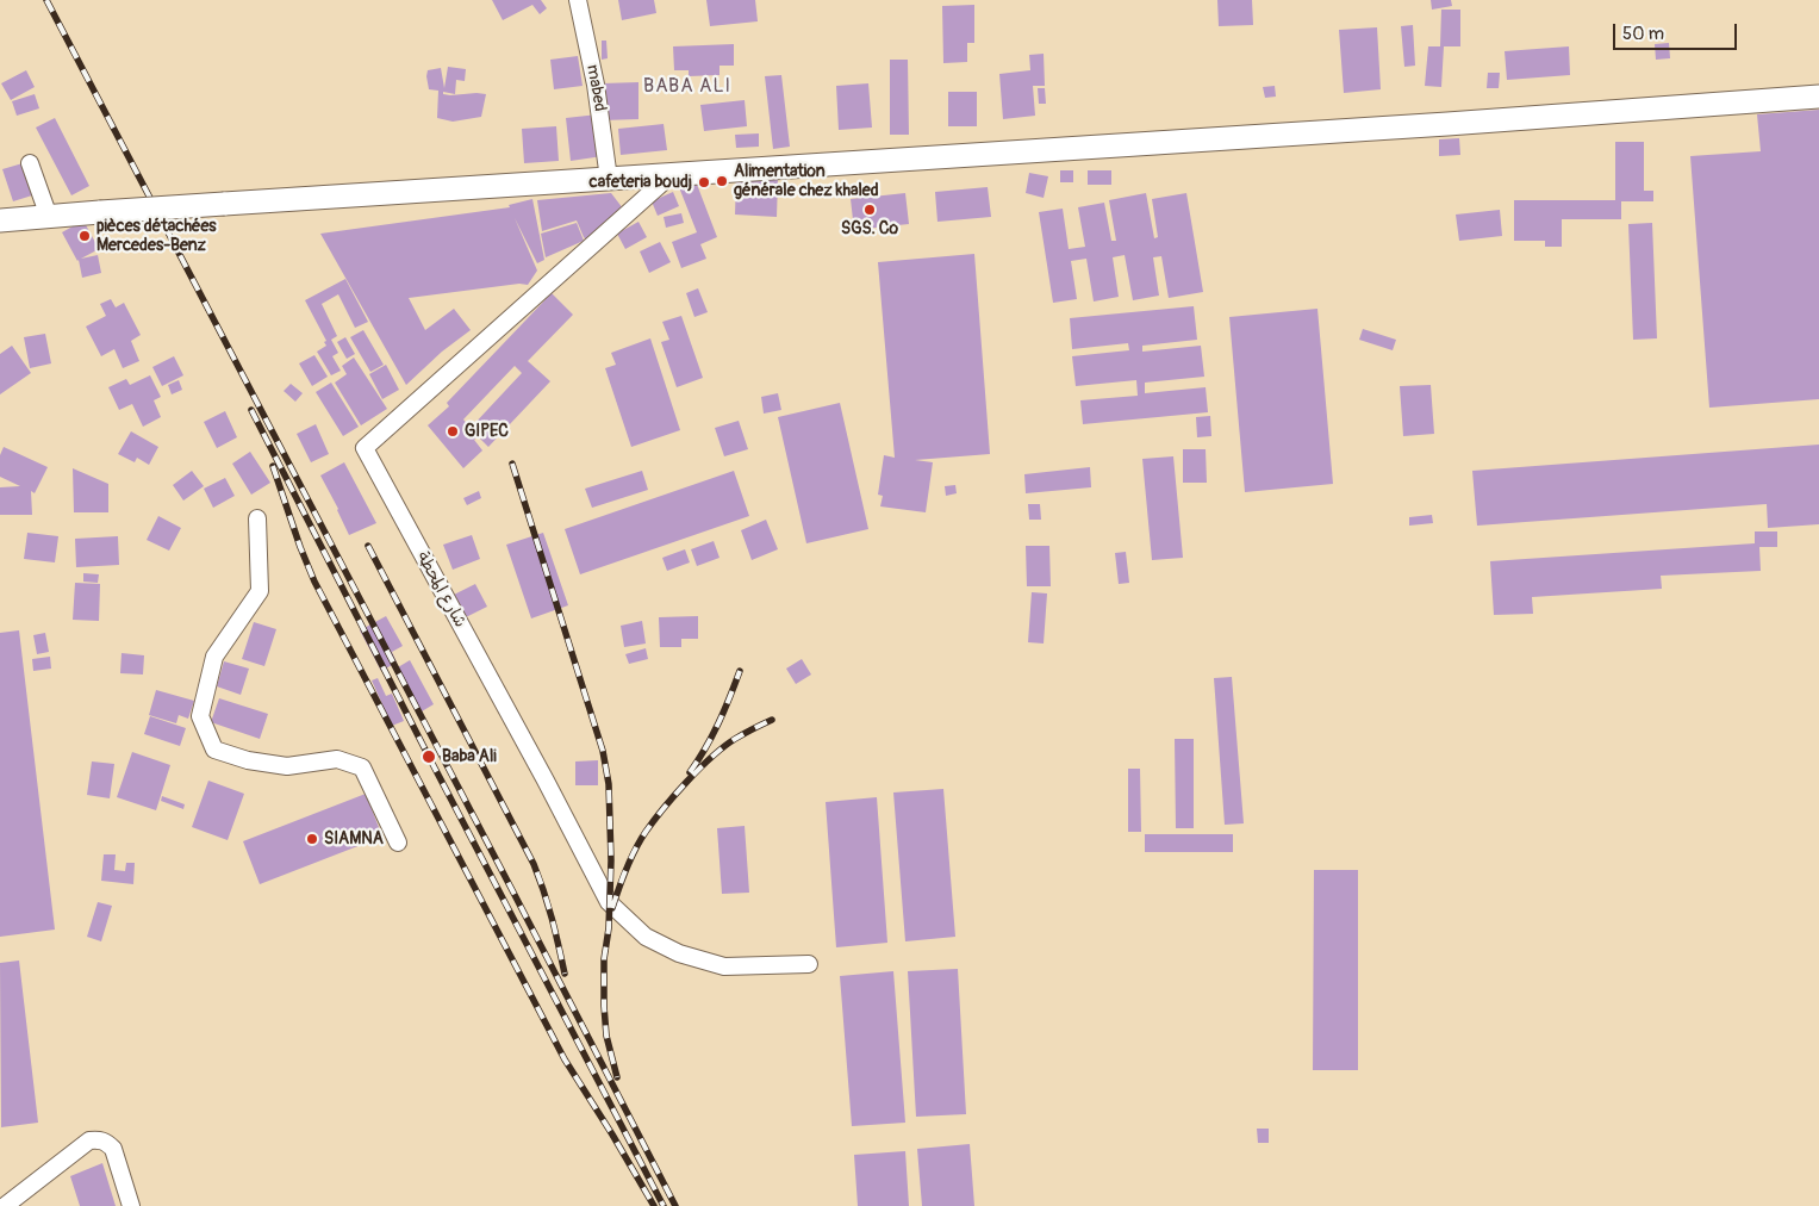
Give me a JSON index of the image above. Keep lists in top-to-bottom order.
{
  "streets": {
    "street": ["mabed", "شارع المحطة"]
  },
  "districts": ["BABA ALI"],
  "places": [
    "Alimentation générale chez khaled",
    "cafeteria boudj",
    "SGS. Co",
    "pièces détachées Mercedes-Benz",
    "GIPEC",
    "Baba Ali",
    "SIAMNA"
  ],
  "scale_bar": "50 m"
}
